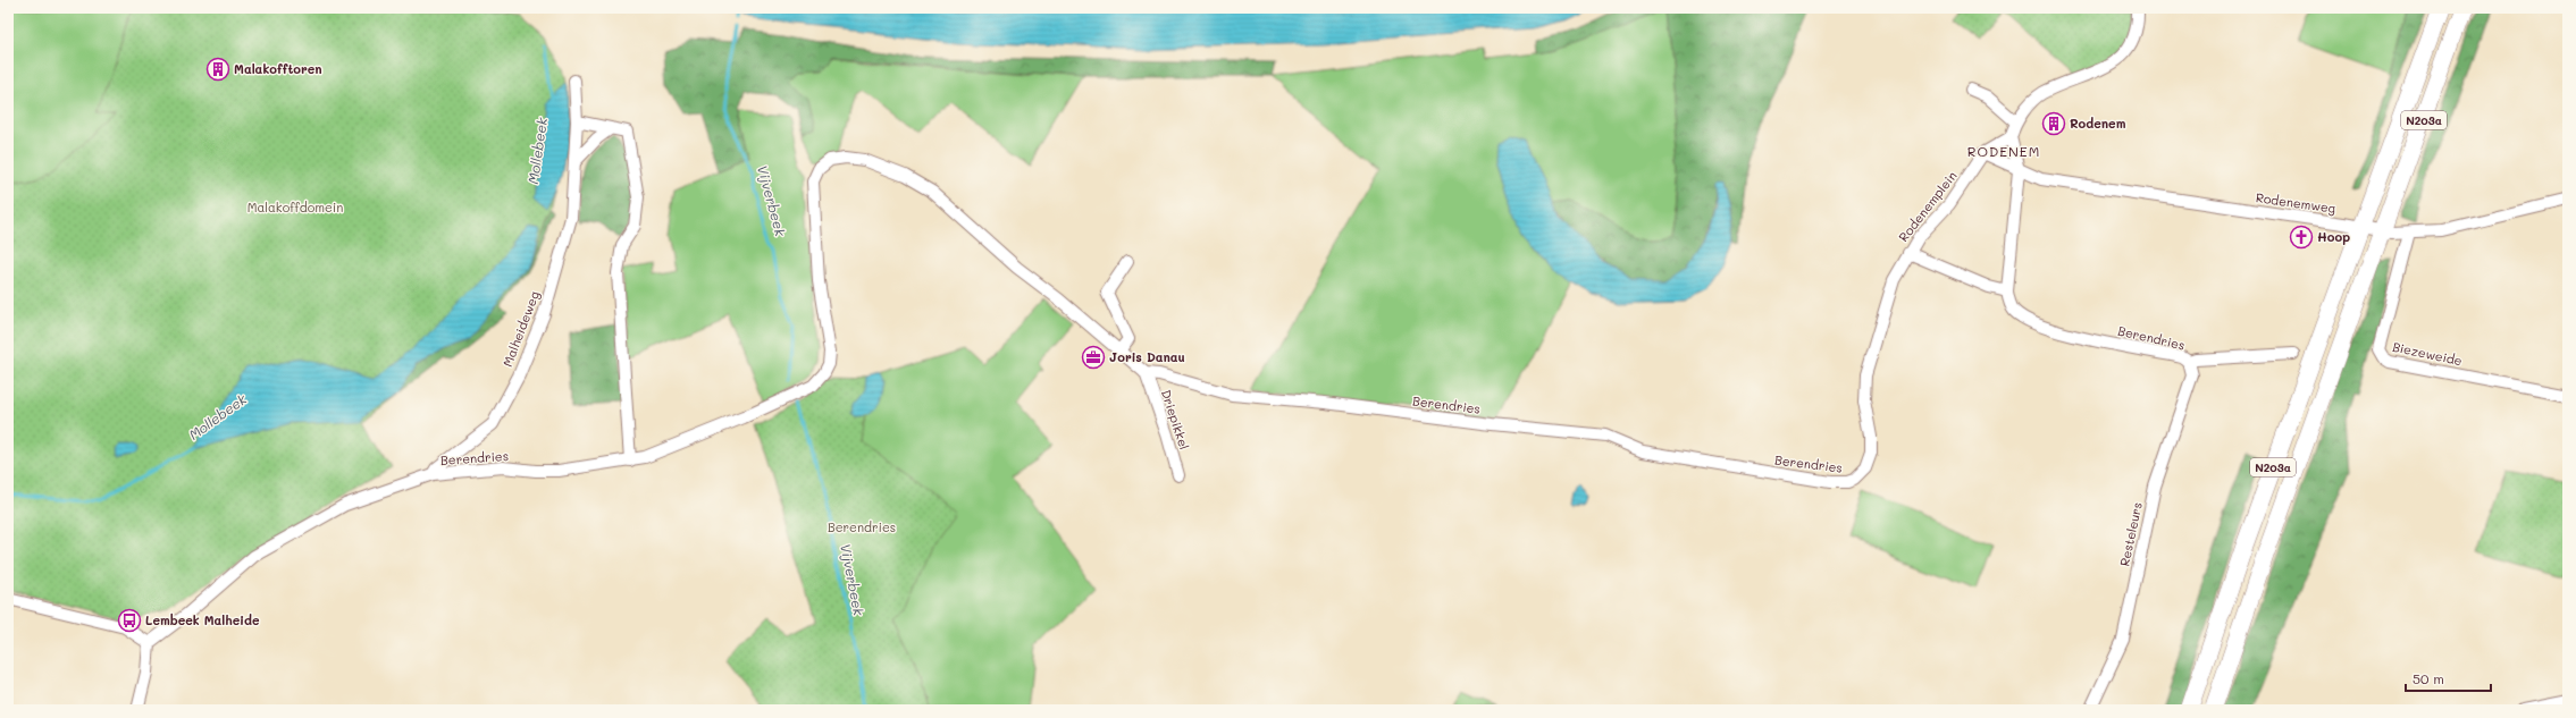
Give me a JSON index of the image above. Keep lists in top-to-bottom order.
{
  "streets": {
    "highway": ["N203a"],
    "street": [
      "Rodenemweg",
      "Rodenemplein",
      "Malheideweg",
      "Berendries",
      "Biezeweide",
      "Driepikkel",
      "Resteleurs"
    ]
  },
  "crossings": [
    ["N203a", "Rodenemweg"],
    ["Rodenemweg", "Biezeweide"],
    ["Rodenemplein", "Berendries"],
    ["Malheideweg", "Berendries"],
    ["Berendries", "Driepikkel"],
    ["Berendries", "Resteleurs"]
  ],
  "districts": ["RODENEM"],
  "water": ["Mollebeek", "Vijverbeek"],
  "parks": ["Malakoffdomein", "Berendries"],
  "places": {
    "building": ["Malakofftoren", "Rodenem"],
    "church": ["Hoop"],
    "office": ["Joris Danau"],
    "bus stop": ["Lembeek Malheide"]
  },
  "scale_bar": "50 m"
}
